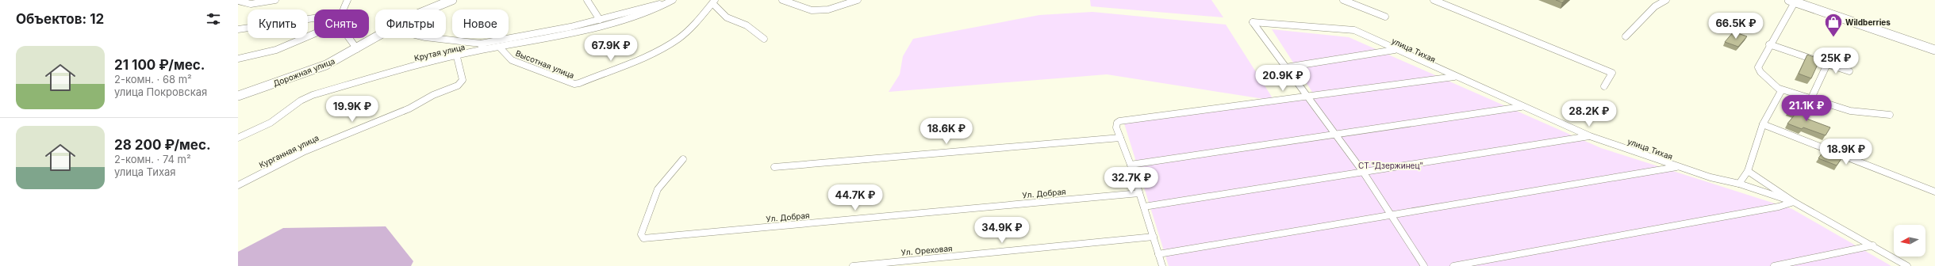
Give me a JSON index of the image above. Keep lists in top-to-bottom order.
{
  "streets": {
    "main road": ["Дорожная улица"],
    "street": [
      "улица Тихая",
      "Крутая улица",
      "Высотная улица",
      "Курганная улица",
      "Ул. Добрая",
      "Ул. Ореховая"
    ]
  },
  "crossings": [
    ["Крутая улица", "Высотная улица"],
    ["Крутая улица", "Курганная улица"]
  ],
  "parks": ["СТ \"Дзержинец\""],
  "places": {
    "shop": ["Wildberries"]
  },
  "north": "left",
  "page": {
    "heading": "Объектов: 12",
    "chip": [
      "Купить",
      "Снять",
      "Фильтры",
      "Новое"
    ],
    "price": [
      "66.5K ₽",
      "67.9K ₽",
      "25K ₽",
      "20.9K ₽",
      "21.1K ₽",
      "19.9K ₽",
      "28.2K ₽",
      "18.6K ₽",
      "18.9K ₽",
      "32.7K ₽",
      "44.7K ₽",
      "34.9K ₽"
    ],
    "list": [
      {
        "name": "21 100 ₽/мес.",
        "note": "2-комн. · 68 m² · улица Покровская"
      },
      {
        "name": "28 200 ₽/мес.",
        "note": "2-комн. · 74 m² · улица Тихая"
      }
    ]
  }
}
